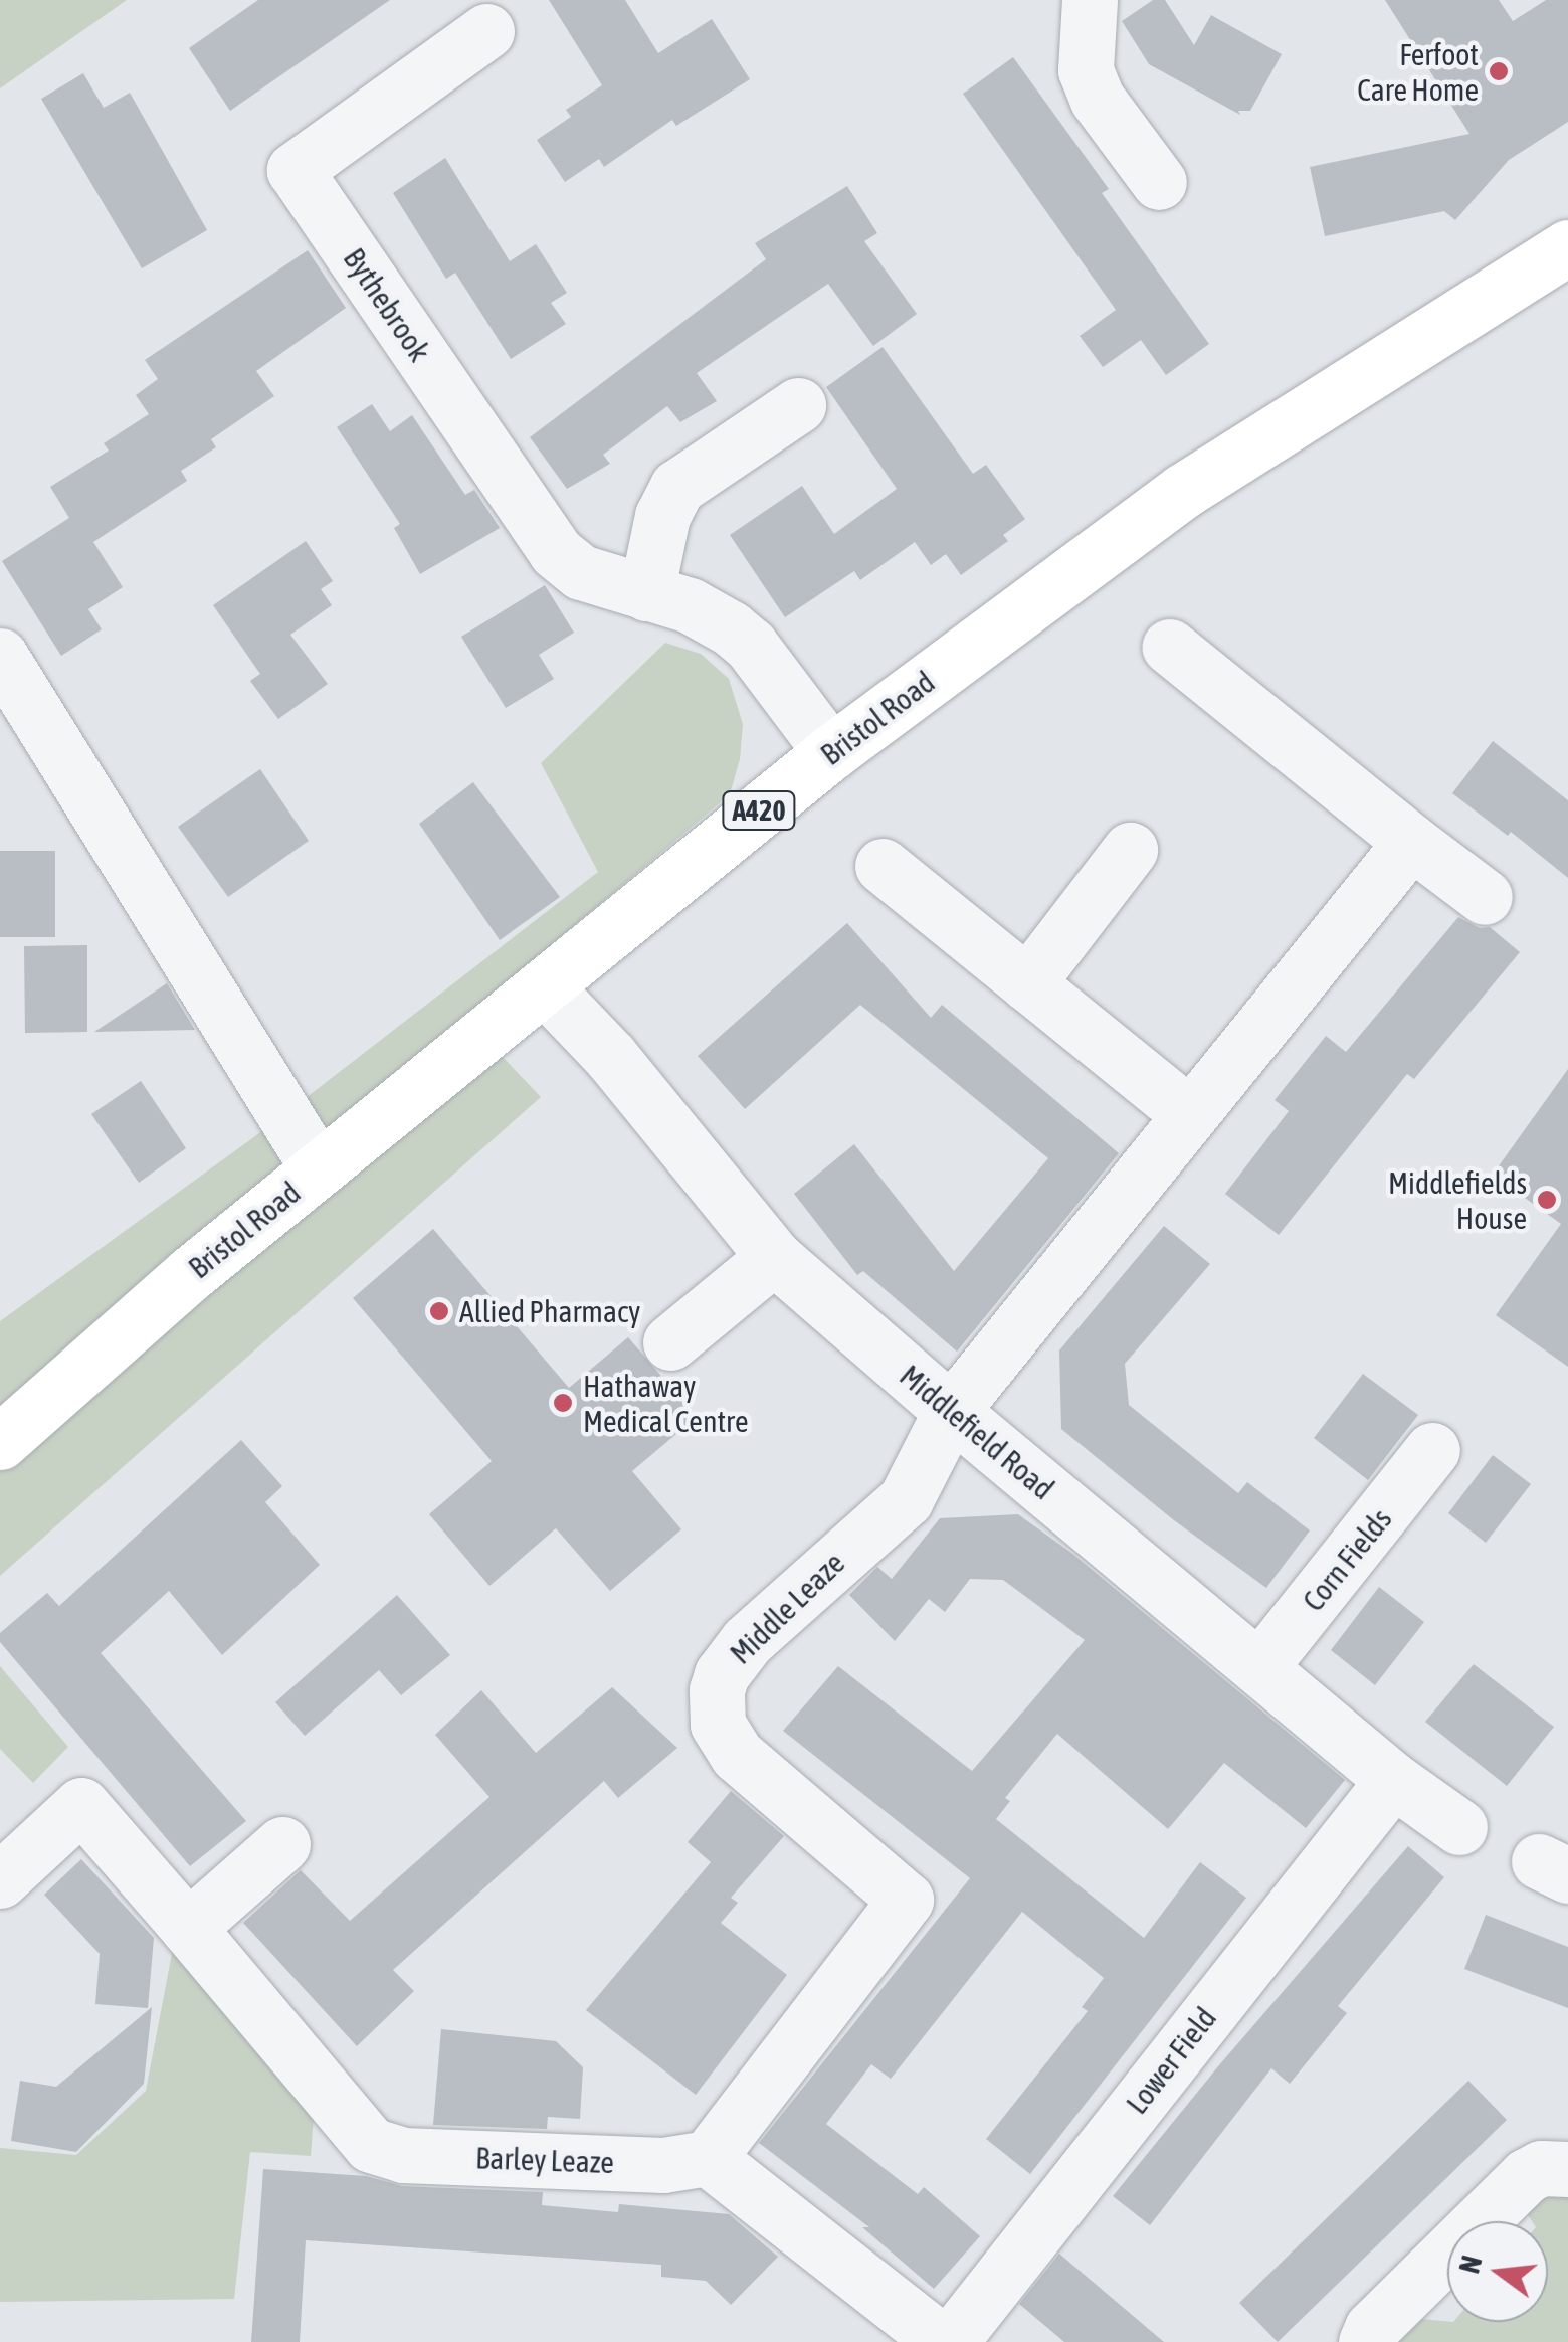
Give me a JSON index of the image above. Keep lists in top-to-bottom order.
{
  "streets": {
    "main road": ["Bristol Road", "A420"],
    "street": [
      "Bythebrook",
      "Middlefield Road",
      "Corn Fields",
      "Middle Leaze",
      "Lower Field",
      "Barley Leaze"
    ]
  },
  "crossings": [
    ["Bythebrook", "Bristol Road"],
    ["Bristol Road", "Middlefield Road"],
    ["Middlefield Road", "Corn Fields"],
    ["Middlefield Road", "Middle Leaze"],
    ["Middlefield Road", "Lower Field"],
    ["Middle Leaze", "Barley Leaze"]
  ],
  "places": [
    "Ferfoot Care Home",
    "Middlefields House",
    "Allied Pharmacy",
    "Hathaway Medical Centre"
  ],
  "north": "left"
}
